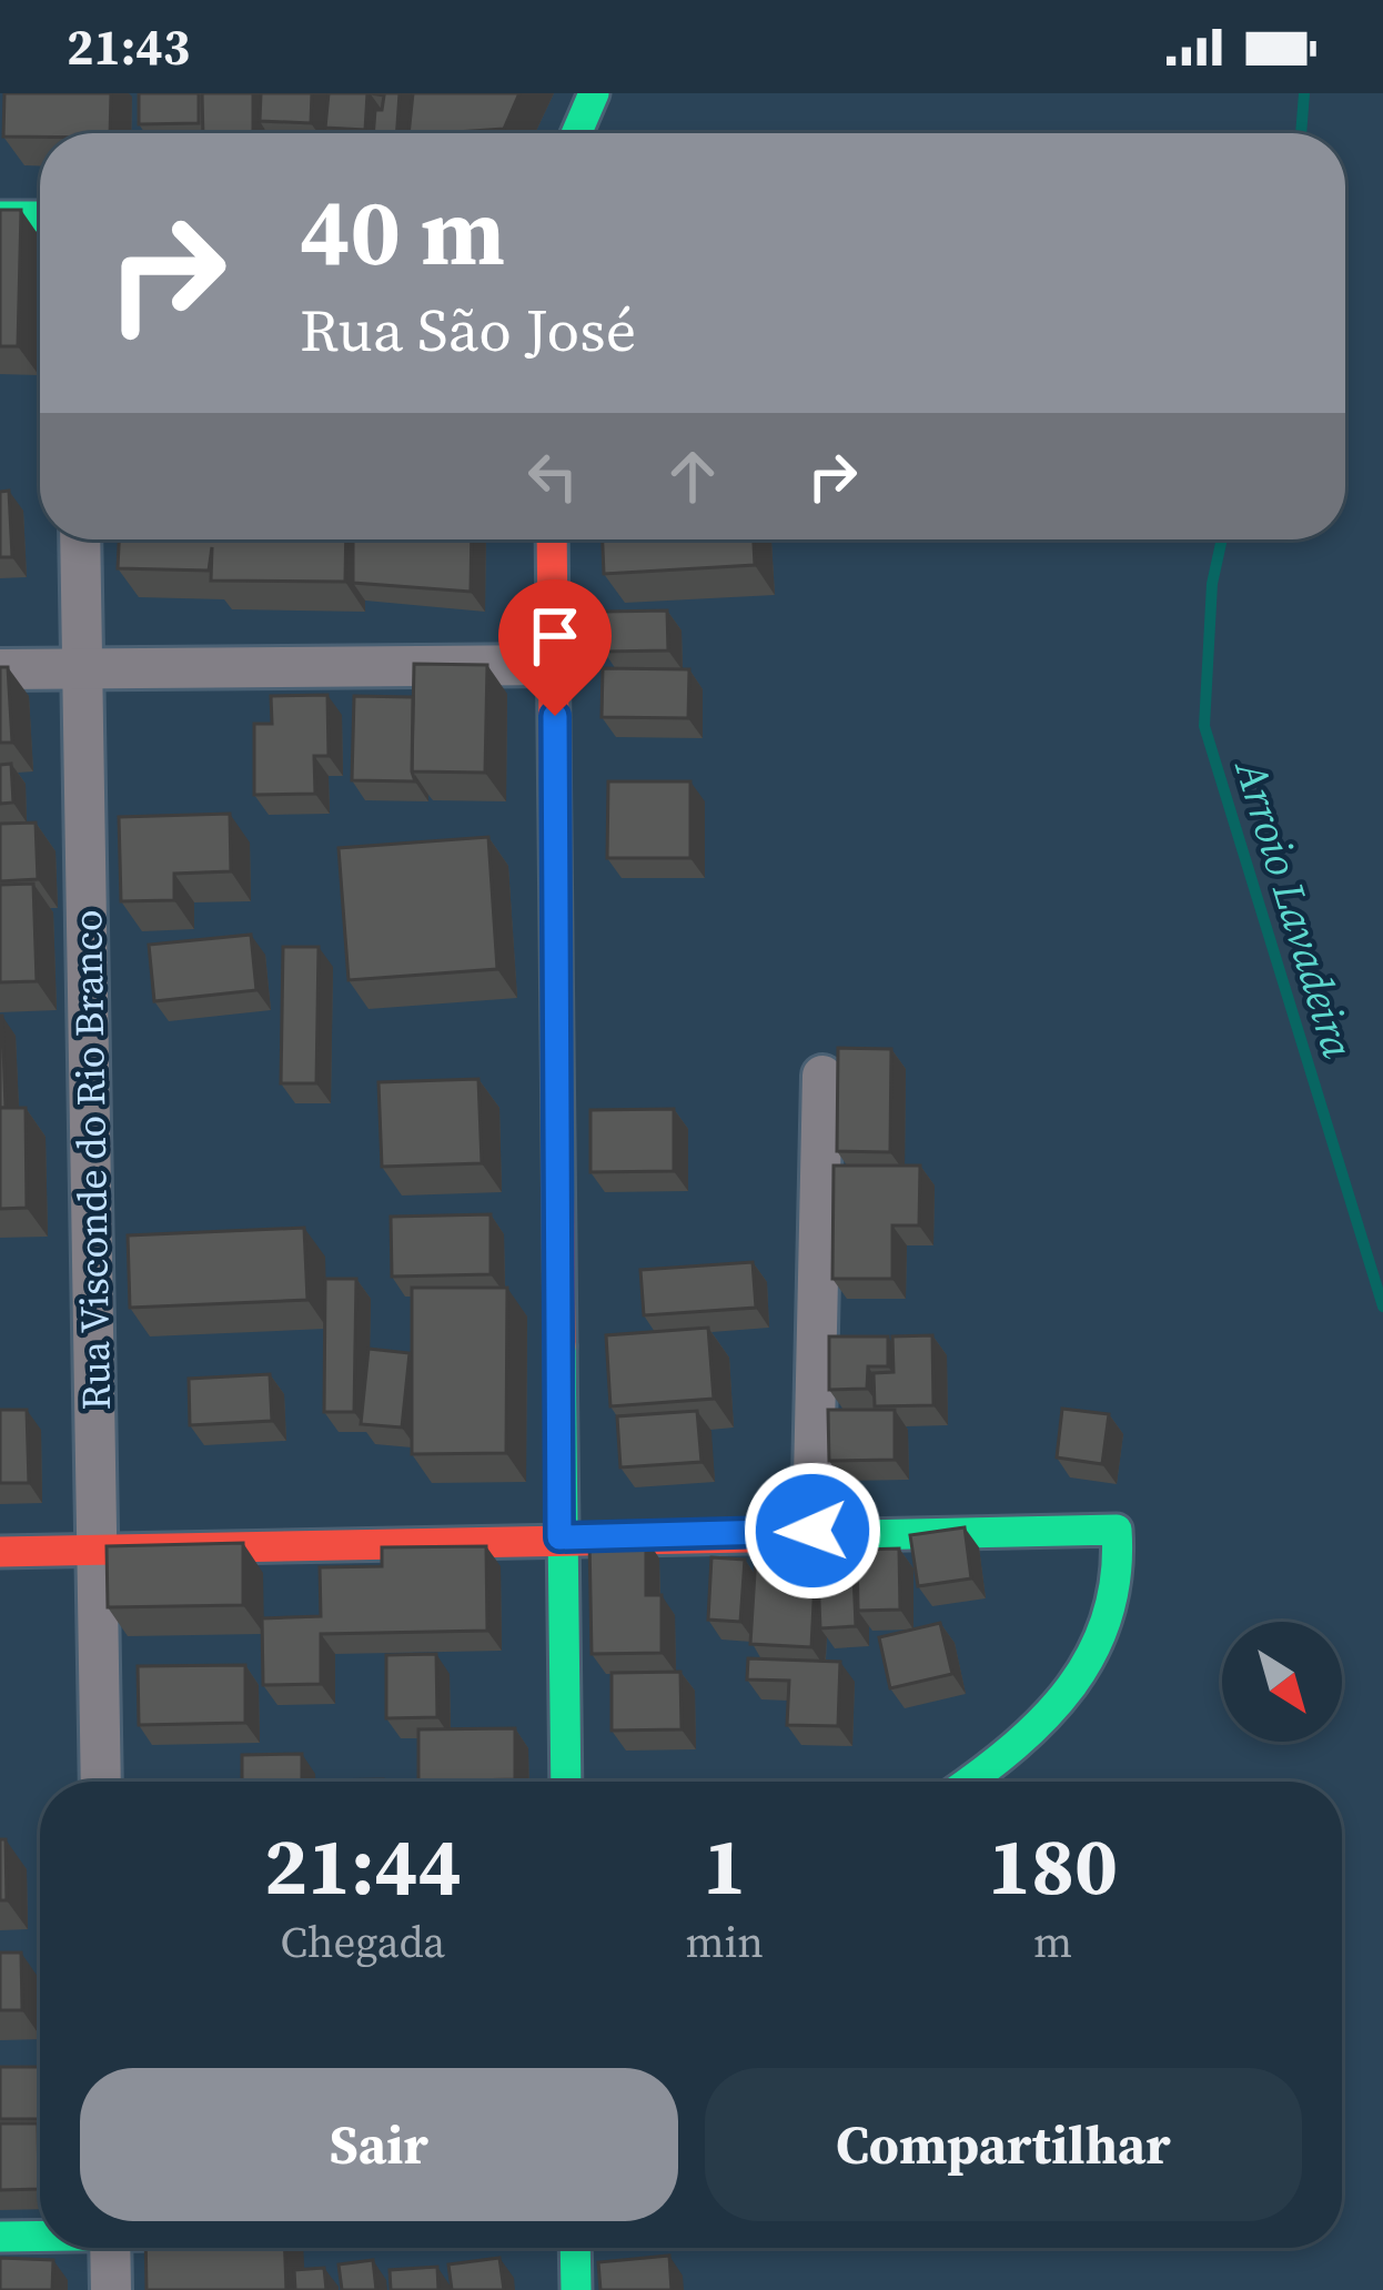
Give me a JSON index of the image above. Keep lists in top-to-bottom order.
{
  "streets": {
    "street": ["Rua Visconde do Rio Branco"]
  },
  "water": ["Arroio Lavadeira"],
  "north": "bottom right",
  "page": {
    "status": "21:43",
    "turn": ["40 m", "Rua São José"],
    "eta": [
      "21:44",
      "Chegada",
      "1",
      "min",
      "180",
      "m"
    ],
    "buttons": ["Sair", "Compartilhar"]
  }
}
